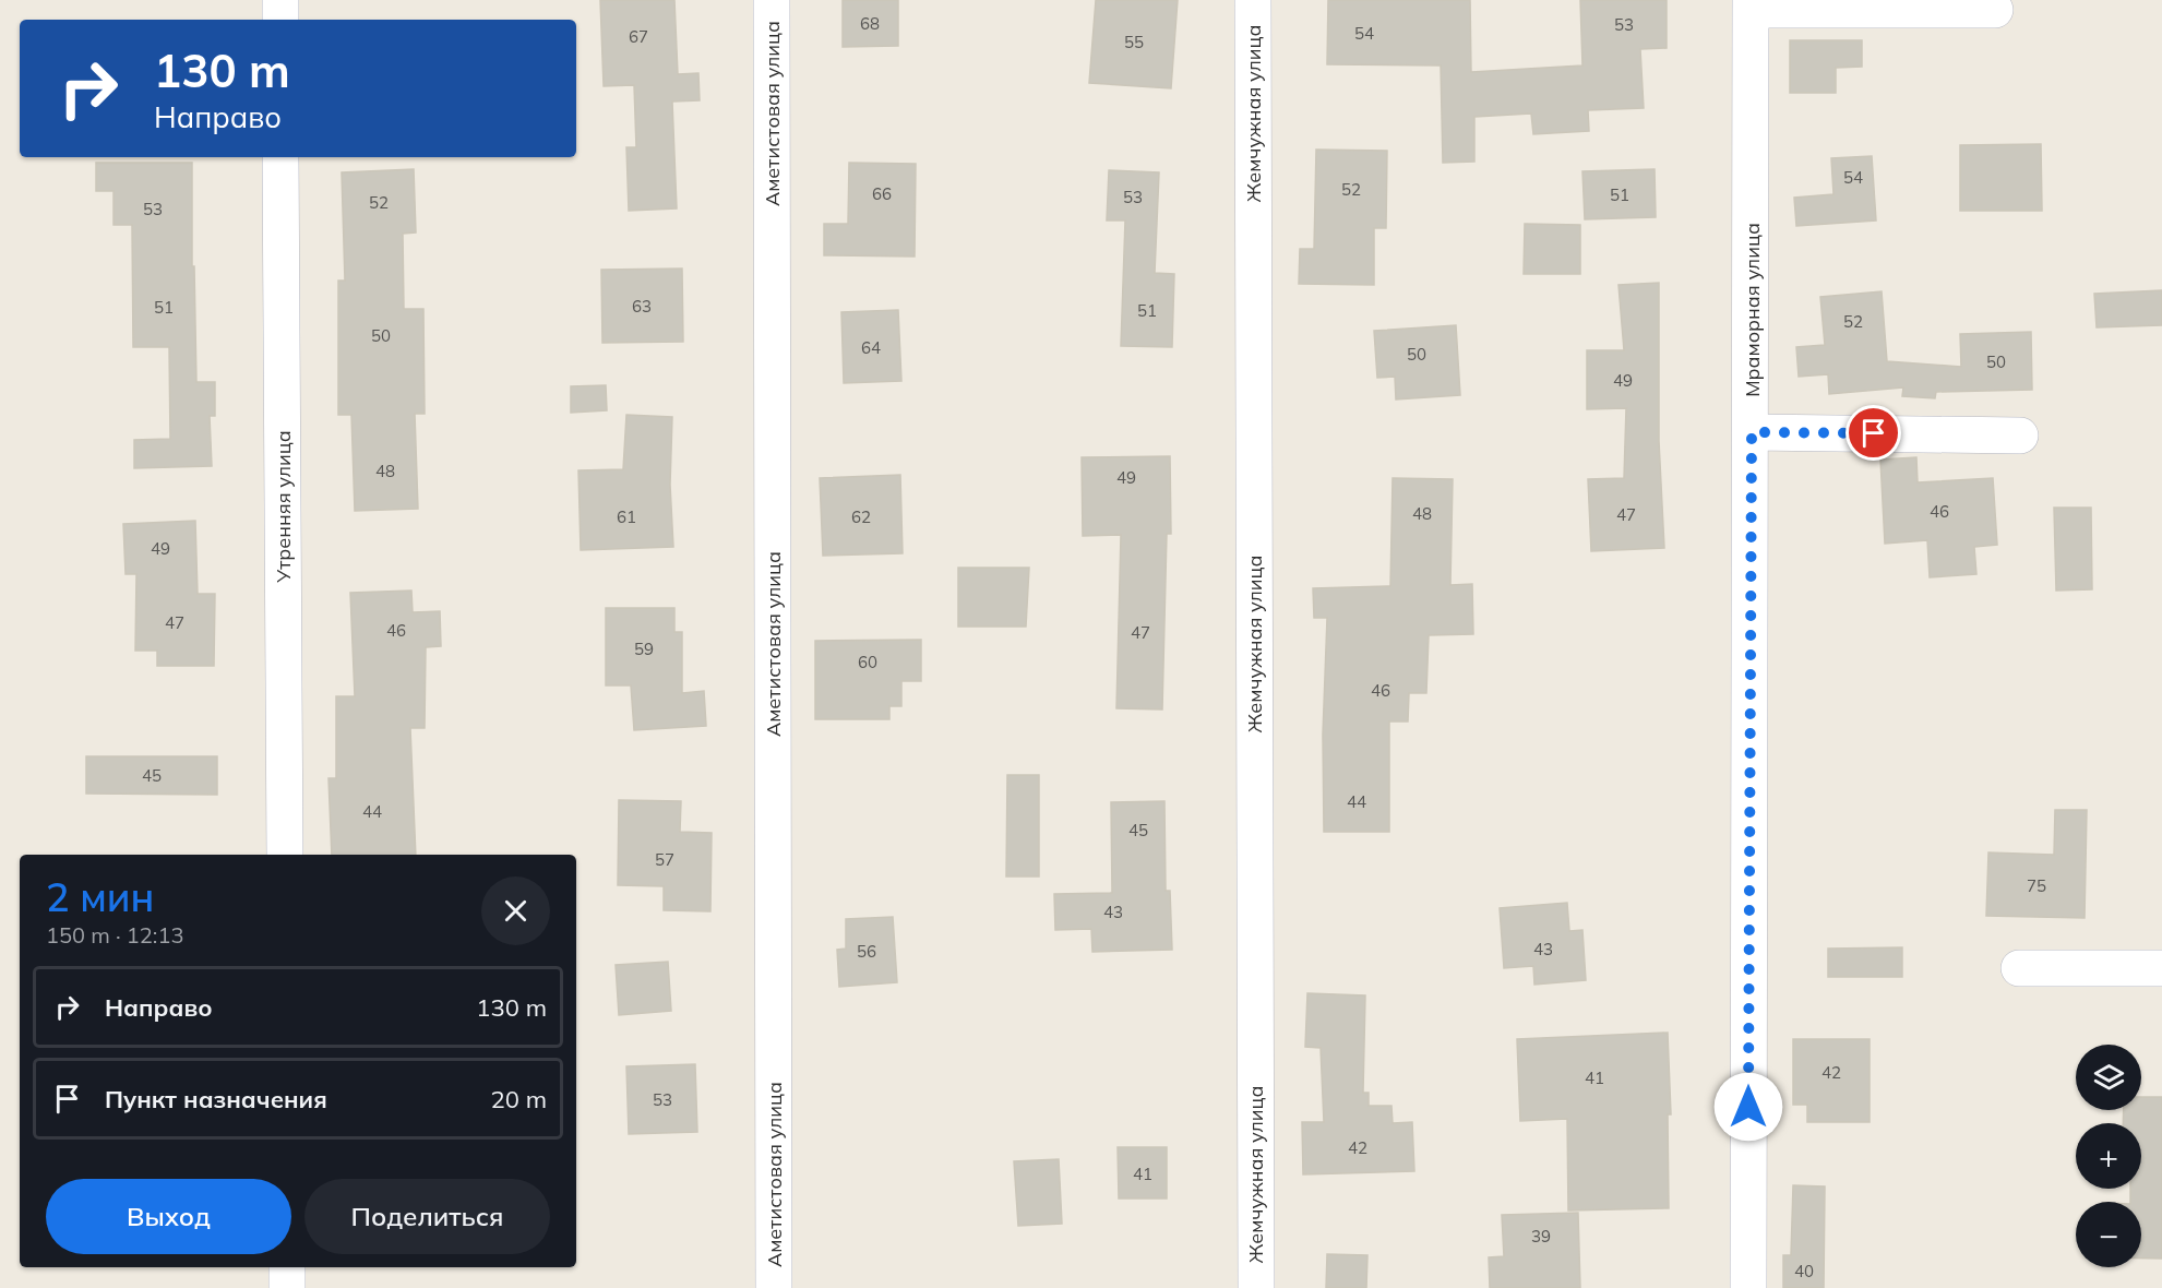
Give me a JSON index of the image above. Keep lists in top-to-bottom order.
{
  "streets": {
    "street": [
      "Аметистовая улица",
      "Жемчужная улица",
      "Мраморная улица",
      "Утренняя улица"
    ]
  },
  "house_numbers": [
    "68",
    "53",
    "54",
    "67",
    "55",
    "54",
    "52",
    "66",
    "51",
    "53",
    "52",
    "53",
    "63",
    "51",
    "51",
    "52",
    "50",
    "64",
    "50",
    "50",
    "49",
    "48",
    "49",
    "46",
    "48",
    "47",
    "61",
    "62",
    "49",
    "47",
    "46",
    "47",
    "59",
    "60",
    "46",
    "45",
    "44",
    "44",
    "45",
    "57",
    "75",
    "43",
    "43",
    "56",
    "42",
    "41",
    "53",
    "42",
    "41",
    "39",
    "40"
  ],
  "page": {
    "turn": ["130 m", "Направо"],
    "heading": ["2 мин", "150 m · 12:13"],
    "list": [
      {
        "name": "Направо",
        "value": "130 m"
      },
      {
        "name": "Пункт назначения",
        "value": "20 m"
      }
    ],
    "map_buttons": ["+", "−"],
    "buttons": ["Выход", "Поделиться"]
  }
}
